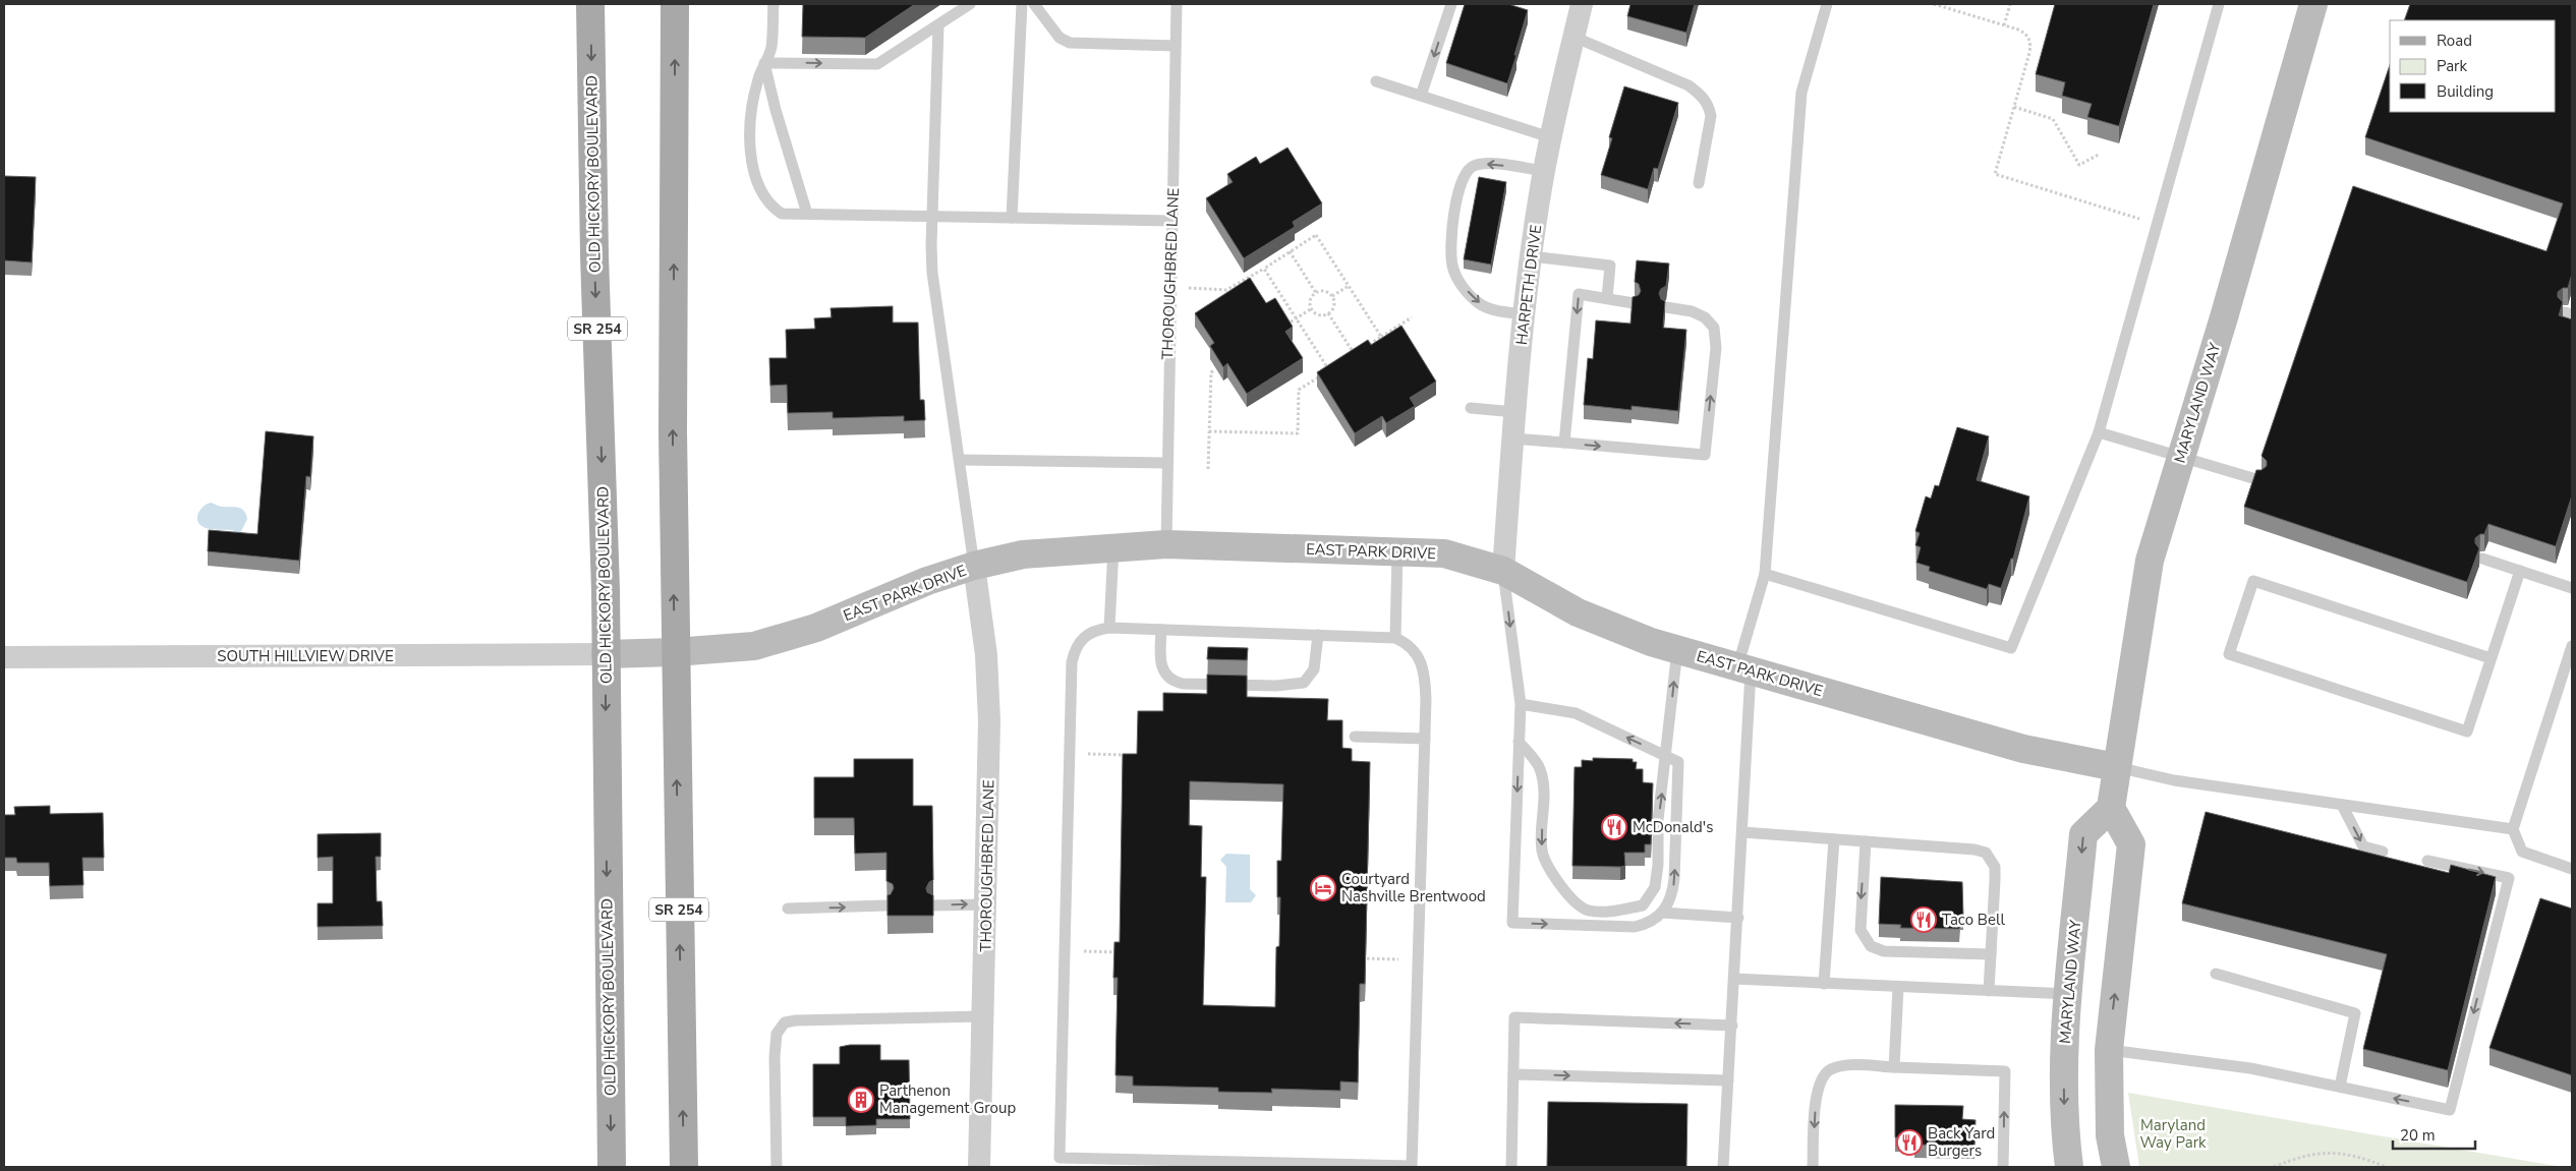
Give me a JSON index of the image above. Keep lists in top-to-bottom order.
{
  "streets": {
    "main road": [
      "OLD HICKORY BOULEVARD",
      "SR 254",
      "MARYLAND WAY",
      "EAST PARK DRIVE"
    ],
    "street": ["THOROUGHBRED LANE", "HARPETH DRIVE", "SOUTH HILLVIEW DRIVE"]
  },
  "crossings": [
    ["OLD HICKORY BOULEVARD", "EAST PARK DRIVE"],
    ["OLD HICKORY BOULEVARD", "SOUTH HILLVIEW DRIVE"],
    ["THOROUGHBRED LANE", "EAST PARK DRIVE"],
    ["HARPETH DRIVE", "EAST PARK DRIVE"],
    ["SR 254", "EAST PARK DRIVE"],
    ["MARYLAND WAY", "EAST PARK DRIVE"],
    ["EAST PARK DRIVE", "SOUTH HILLVIEW DRIVE"]
  ],
  "parks": ["Maryland Way Park"],
  "places": {
    "restaurant": ["McDonald's", "Taco Bell", "Back Yard Burgers"],
    "hotel": ["Courtyard Nashville Brentwood"],
    "building": ["Parthenon Management Group"]
  },
  "legend": ["Road", "Park", "Building"],
  "scale_bar": "20 m"
}
